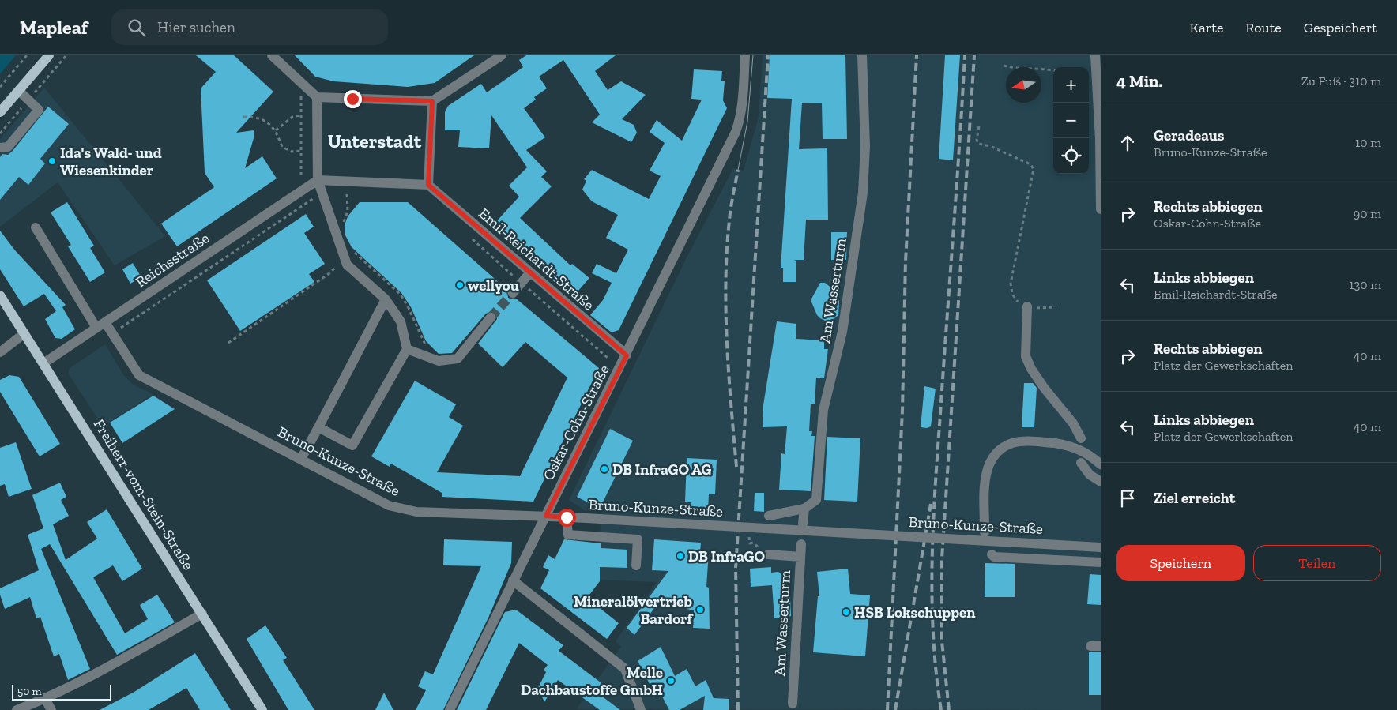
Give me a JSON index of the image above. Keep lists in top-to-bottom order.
{
  "streets": {
    "main road": ["Freiherr-vom-Stein-Straße"],
    "street": [
      "Emil-Reichardt-Straße",
      "Reichsstraße",
      "Am Wasserturm",
      "Oskar-Cohn-Straße",
      "Bruno-Kunze-Straße"
    ]
  },
  "crossings": [
    ["Emil-Reichardt-Straße", "Oskar-Cohn-Straße"],
    ["Reichsstraße", "Bruno-Kunze-Straße"],
    ["Reichsstraße", "Freiherr-vom-Stein-Straße"],
    ["Oskar-Cohn-Straße", "Bruno-Kunze-Straße"]
  ],
  "districts": ["Unterstadt"],
  "places": [
    "Ida's Wald- und Wiesenkinder",
    "wellyou",
    "DB InfraGO AG",
    "DB InfraGO",
    "Mineralölvertrieb Bardorf",
    "HSB Lokschuppen",
    "Melle Dachbaustoffe GmbH"
  ],
  "scale_bar": "50 m",
  "north": "left",
  "page": {
    "header": "Mapleaf",
    "search": "Hier suchen",
    "nav": ["Karte", "Route", "Gespeichert"],
    "heading": ["4 Min.", "Zu Fuß · 310 m"],
    "map_buttons": ["+", "−"],
    "list": [
      ["Geradeaus", "Bruno-Kunze-Straße", "10 m"],
      ["Rechts abbiegen", "Oskar-Cohn-Straße", "90 m"],
      ["Links abbiegen", "Emil-Reichardt-Straße", "130 m"],
      ["Rechts abbiegen", "Platz der Gewerkschaften", "40 m"],
      ["Links abbiegen", "Platz der Gewerkschaften", "40 m"],
      "Ziel erreicht"
    ],
    "buttons": ["Speichern", "Teilen"],
    "scale": "50 m"
  }
}
